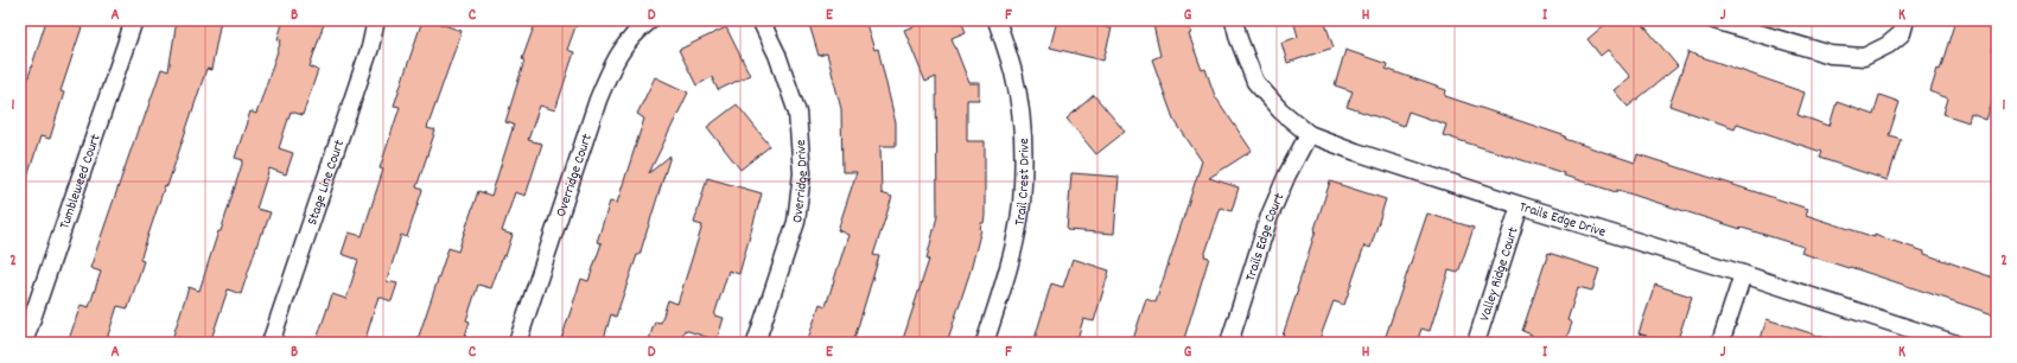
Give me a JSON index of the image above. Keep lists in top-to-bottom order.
{
  "streets": {
    "street": [
      "Overridge Court",
      "Overridge Drive",
      "Tumbleweed Court",
      "Stage Line Court",
      "Trail Crest Drive",
      "Trails Edge Drive",
      "Trails Edge Court",
      "Valley Ridge Court"
    ]
  },
  "crossings": [
    ["Trails Edge Drive", "Trails Edge Court"],
    ["Trails Edge Drive", "Valley Ridge Court"]
  ],
  "grid": {
    "columns": [
      "A",
      "B",
      "C",
      "D",
      "E",
      "F",
      "G",
      "H",
      "I",
      "J",
      "K"
    ],
    "rows": ["1", "2"]
  }
}
